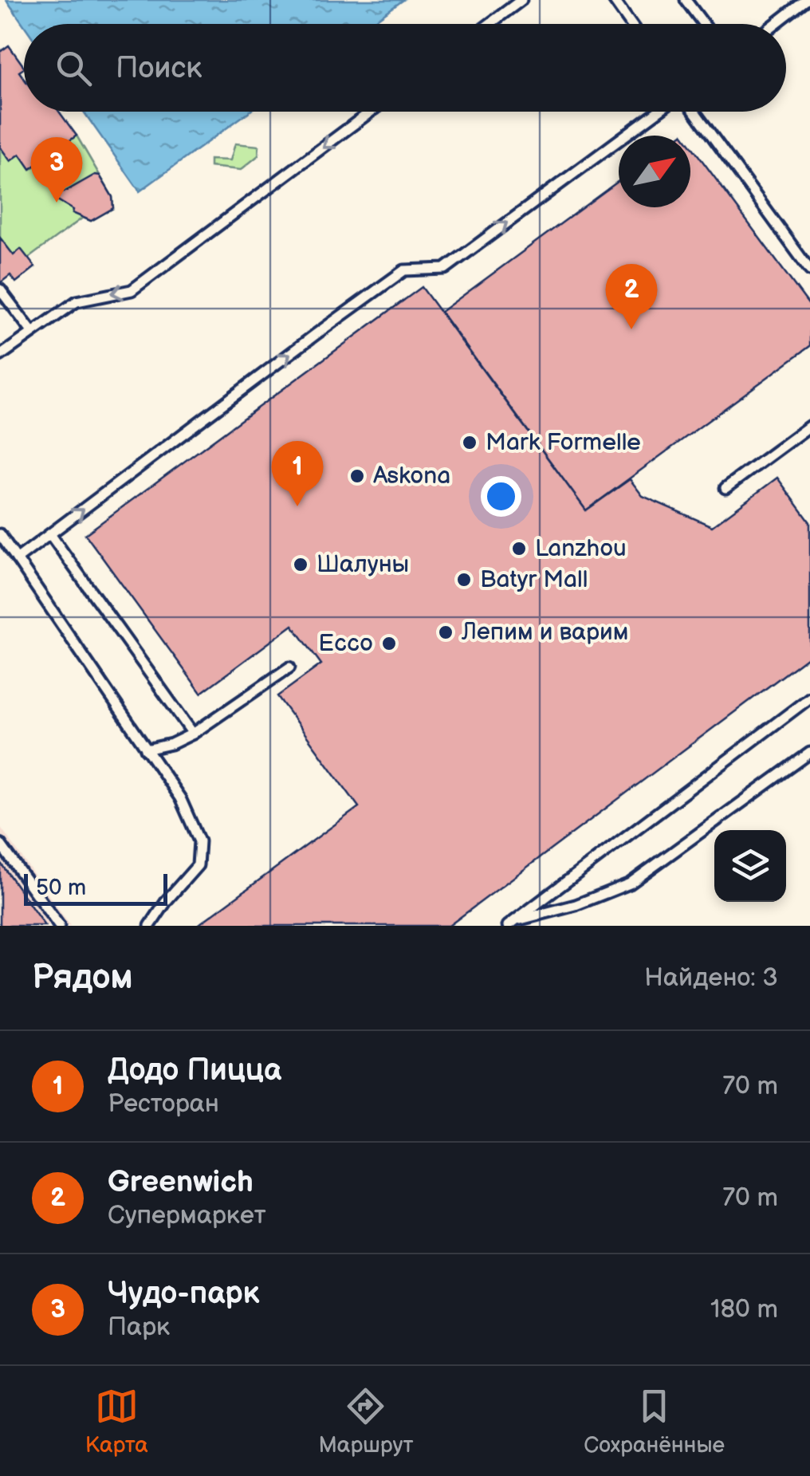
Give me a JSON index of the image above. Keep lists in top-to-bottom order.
{
  "places": [
    "Mark Formelle",
    "Askona",
    "Lanzhou",
    "Шалуны",
    "Batyr Mall",
    "Лепим и варим",
    "Ecco"
  ],
  "scale_bar": "50 m",
  "north": "top right",
  "page": {
    "search": "Поиск",
    "pins": ["3", "2", "1"],
    "scale": "50 m",
    "heading": ["Рядом", "Найдено: 3"],
    "list": [
      {
        "mark": "1",
        "name": "Додо Пицца",
        "note": "Ресторан",
        "value": "70 m"
      },
      {
        "mark": "2",
        "name": "Greenwich",
        "note": "Супермаркет",
        "value": "70 m"
      },
      {
        "mark": "3",
        "name": "Чудо-парк",
        "note": "Парк",
        "value": "180 m"
      }
    ],
    "nav": ["Карта", "Маршрут", "Сохранённые"]
  }
}
